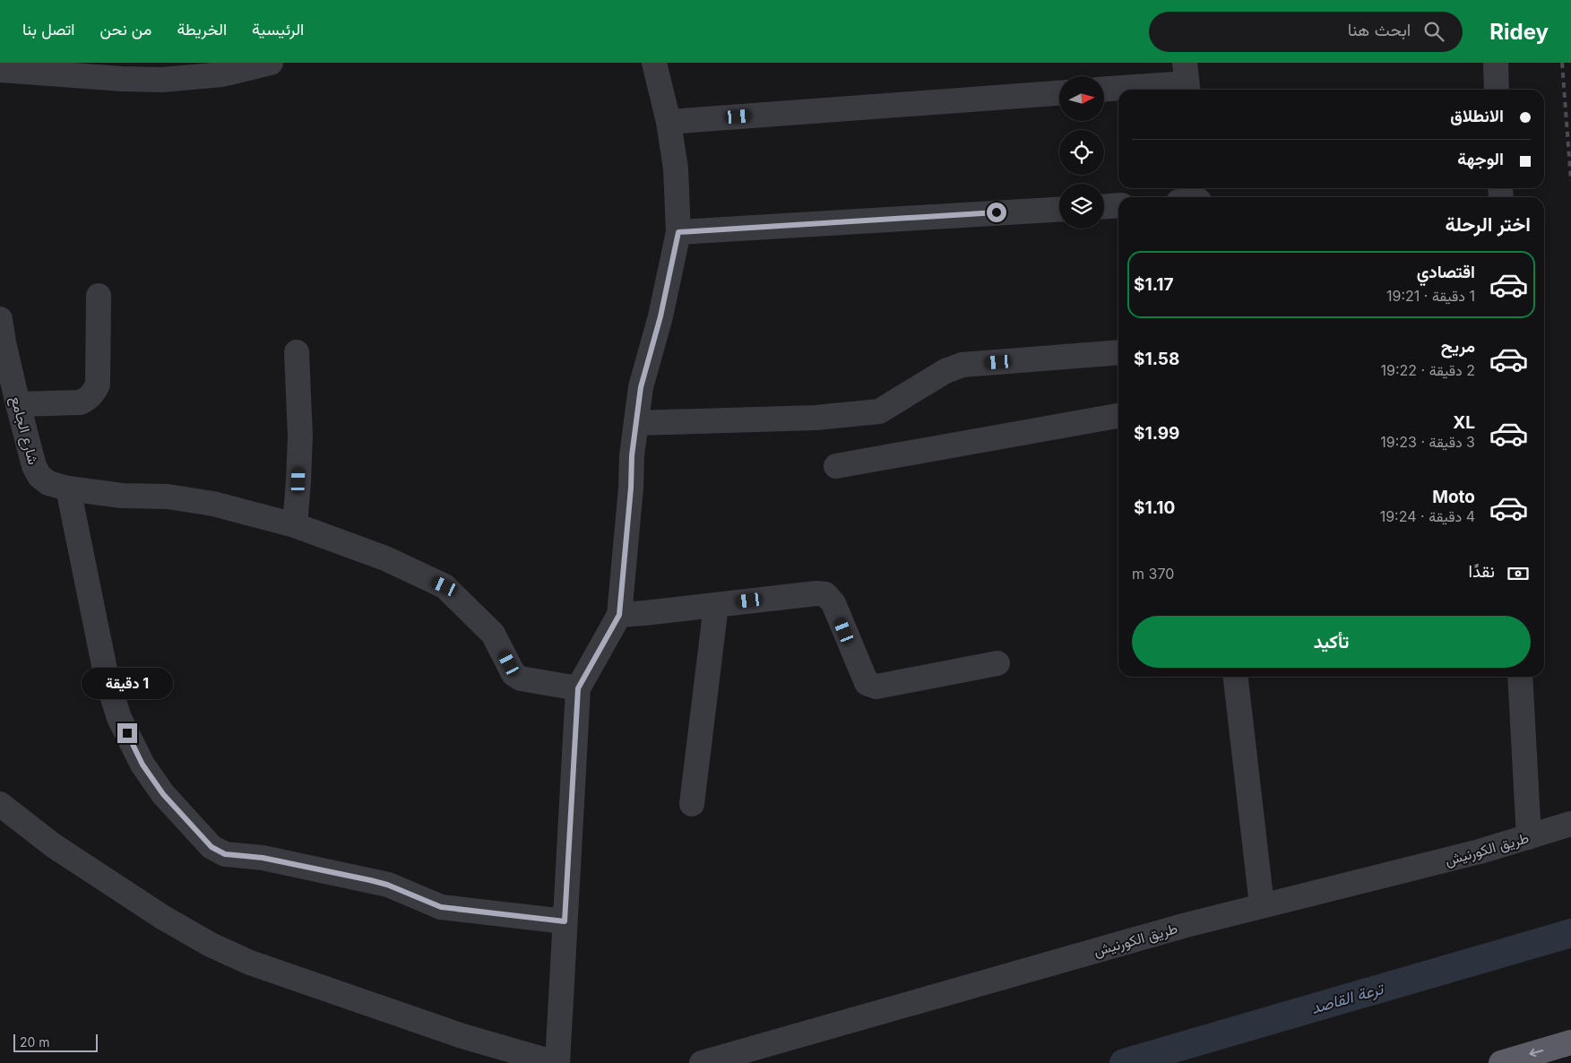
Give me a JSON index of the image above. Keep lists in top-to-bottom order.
{
  "streets": {
    "street": ["شارع الجامع", "طريق الكورنيش"]
  },
  "water": ["ترعة القاصد"],
  "scale_bar": "20 m",
  "north": "right",
  "page": {
    "header": "Ridey",
    "search": "ابحث هنا",
    "nav": [
      "الرئيسية",
      "الخريطة",
      "من نحن",
      "اتصل بنا"
    ],
    "banner": ["الانطلاق", "الوجهة"],
    "heading": "اختر الرحلة",
    "list": [
      {
        "name": "اقتصادي",
        "note": "1 دقيقة · 19:21",
        "value": "$1.17"
      },
      {
        "name": "مريح",
        "note": "2 دقيقة · 19:22",
        "value": "$1.58"
      },
      {
        "name": "XL",
        "note": "3 دقيقة · 19:23",
        "value": "$1.99"
      },
      {
        "name": "Moto",
        "note": "4 دقيقة · 19:24",
        "value": "$1.10"
      }
    ],
    "pay": ["نقدًا", "370 m"],
    "buttons": "تأكيد",
    "bubble": "1 دقيقة",
    "scale": "20 m"
  }
}
